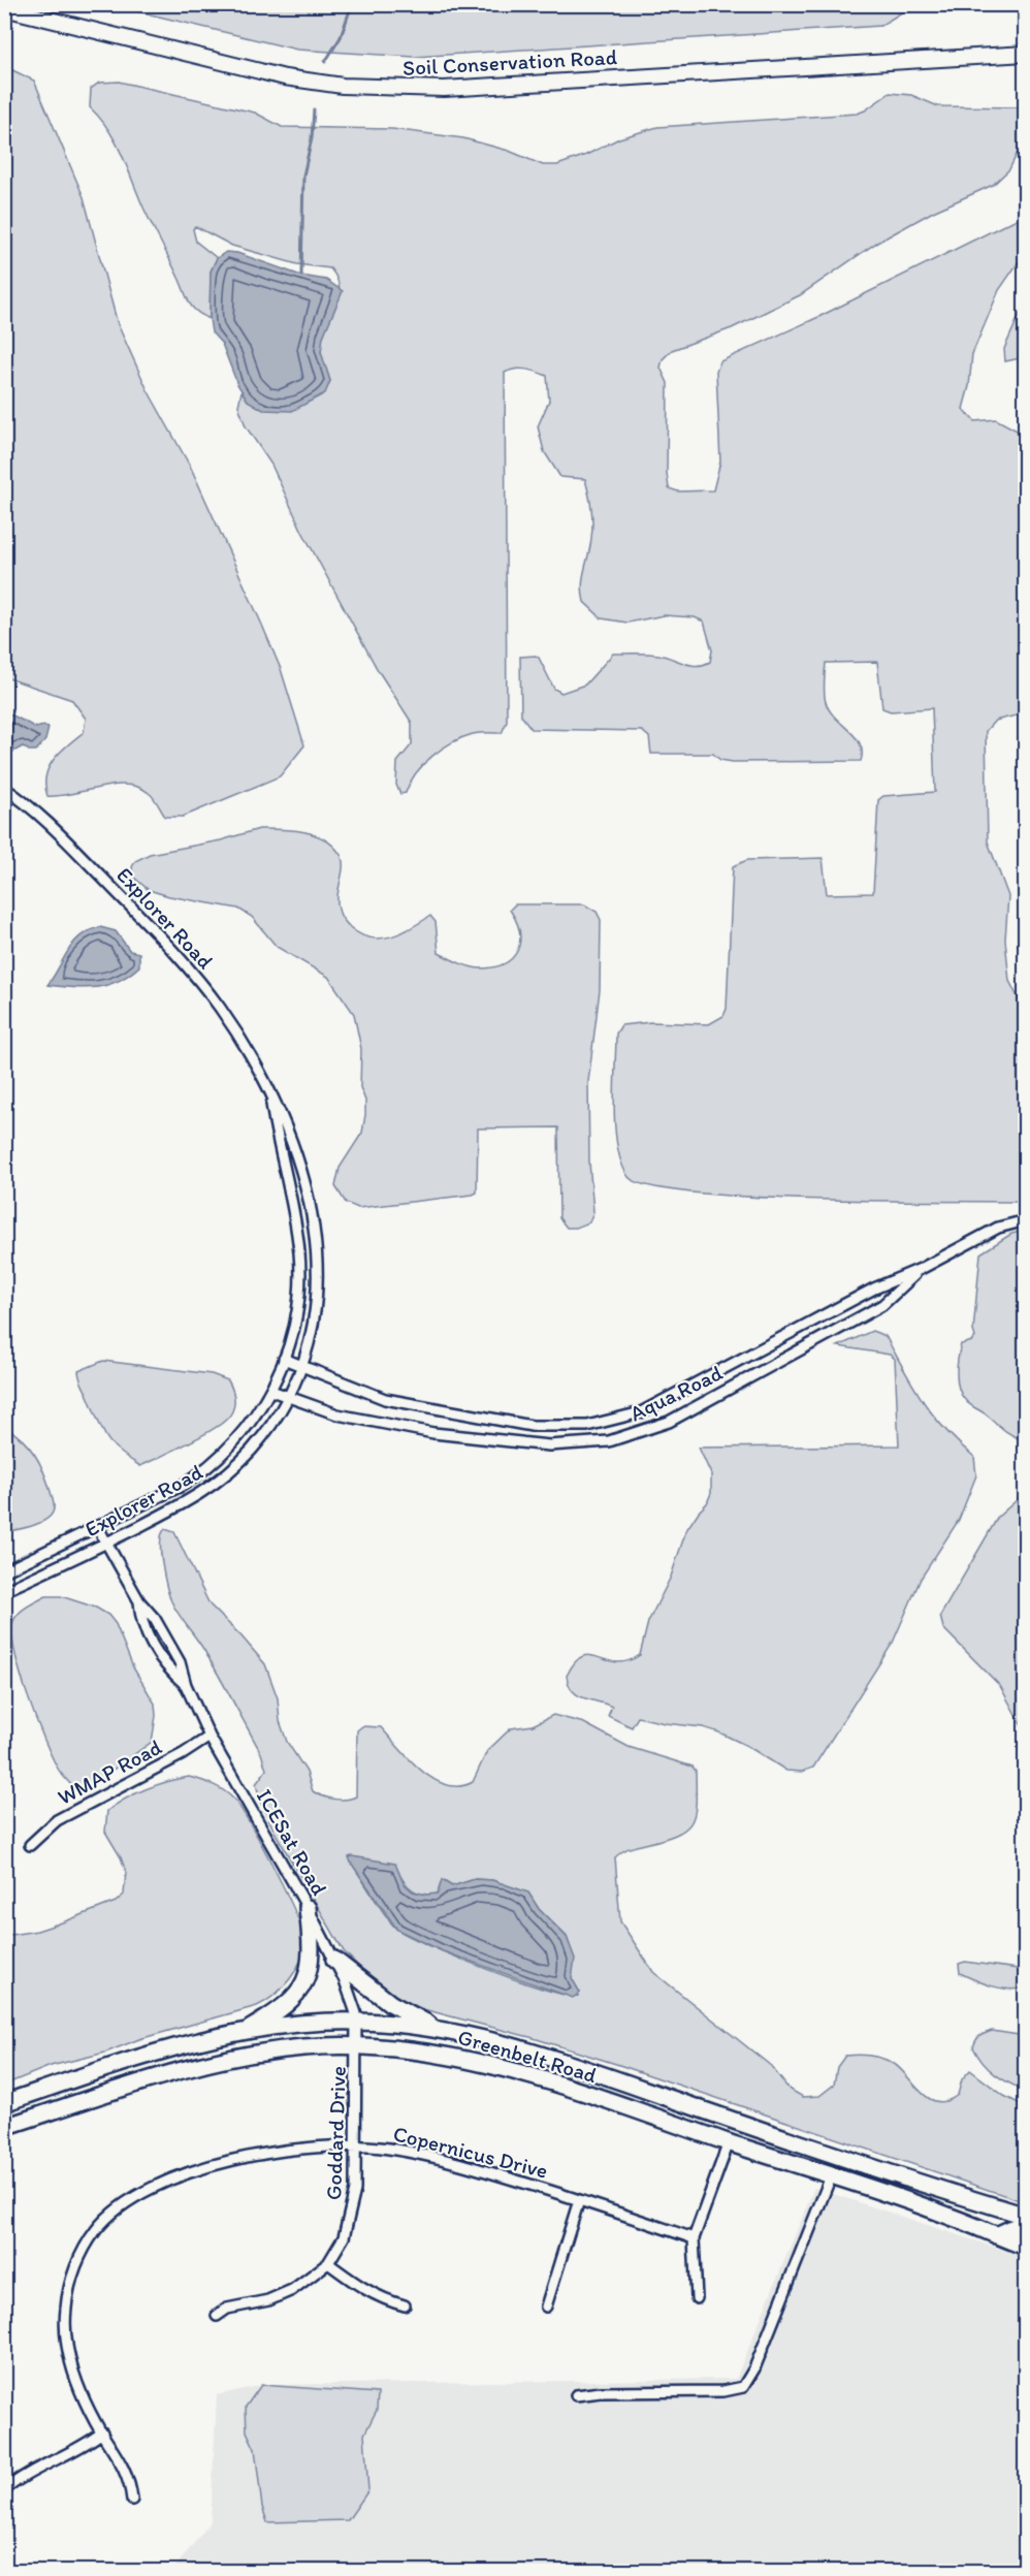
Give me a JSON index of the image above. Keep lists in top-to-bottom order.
{
  "streets": {
    "main road": ["Soil Conservation Road", "Greenbelt Road"],
    "street": [
      "Explorer Road",
      "Aqua Road",
      "WMAP Road",
      "ICESat Road",
      "Goddard Drive",
      "Copernicus Drive"
    ]
  },
  "crossings": [
    ["Explorer Road", "Aqua Road"],
    ["Explorer Road", "ICESat Road"],
    ["WMAP Road", "ICESat Road"],
    ["ICESat Road", "Greenbelt Road"],
    ["ICESat Road", "Goddard Drive"],
    ["Greenbelt Road", "Goddard Drive"],
    ["Goddard Drive", "Copernicus Drive"]
  ]
}
